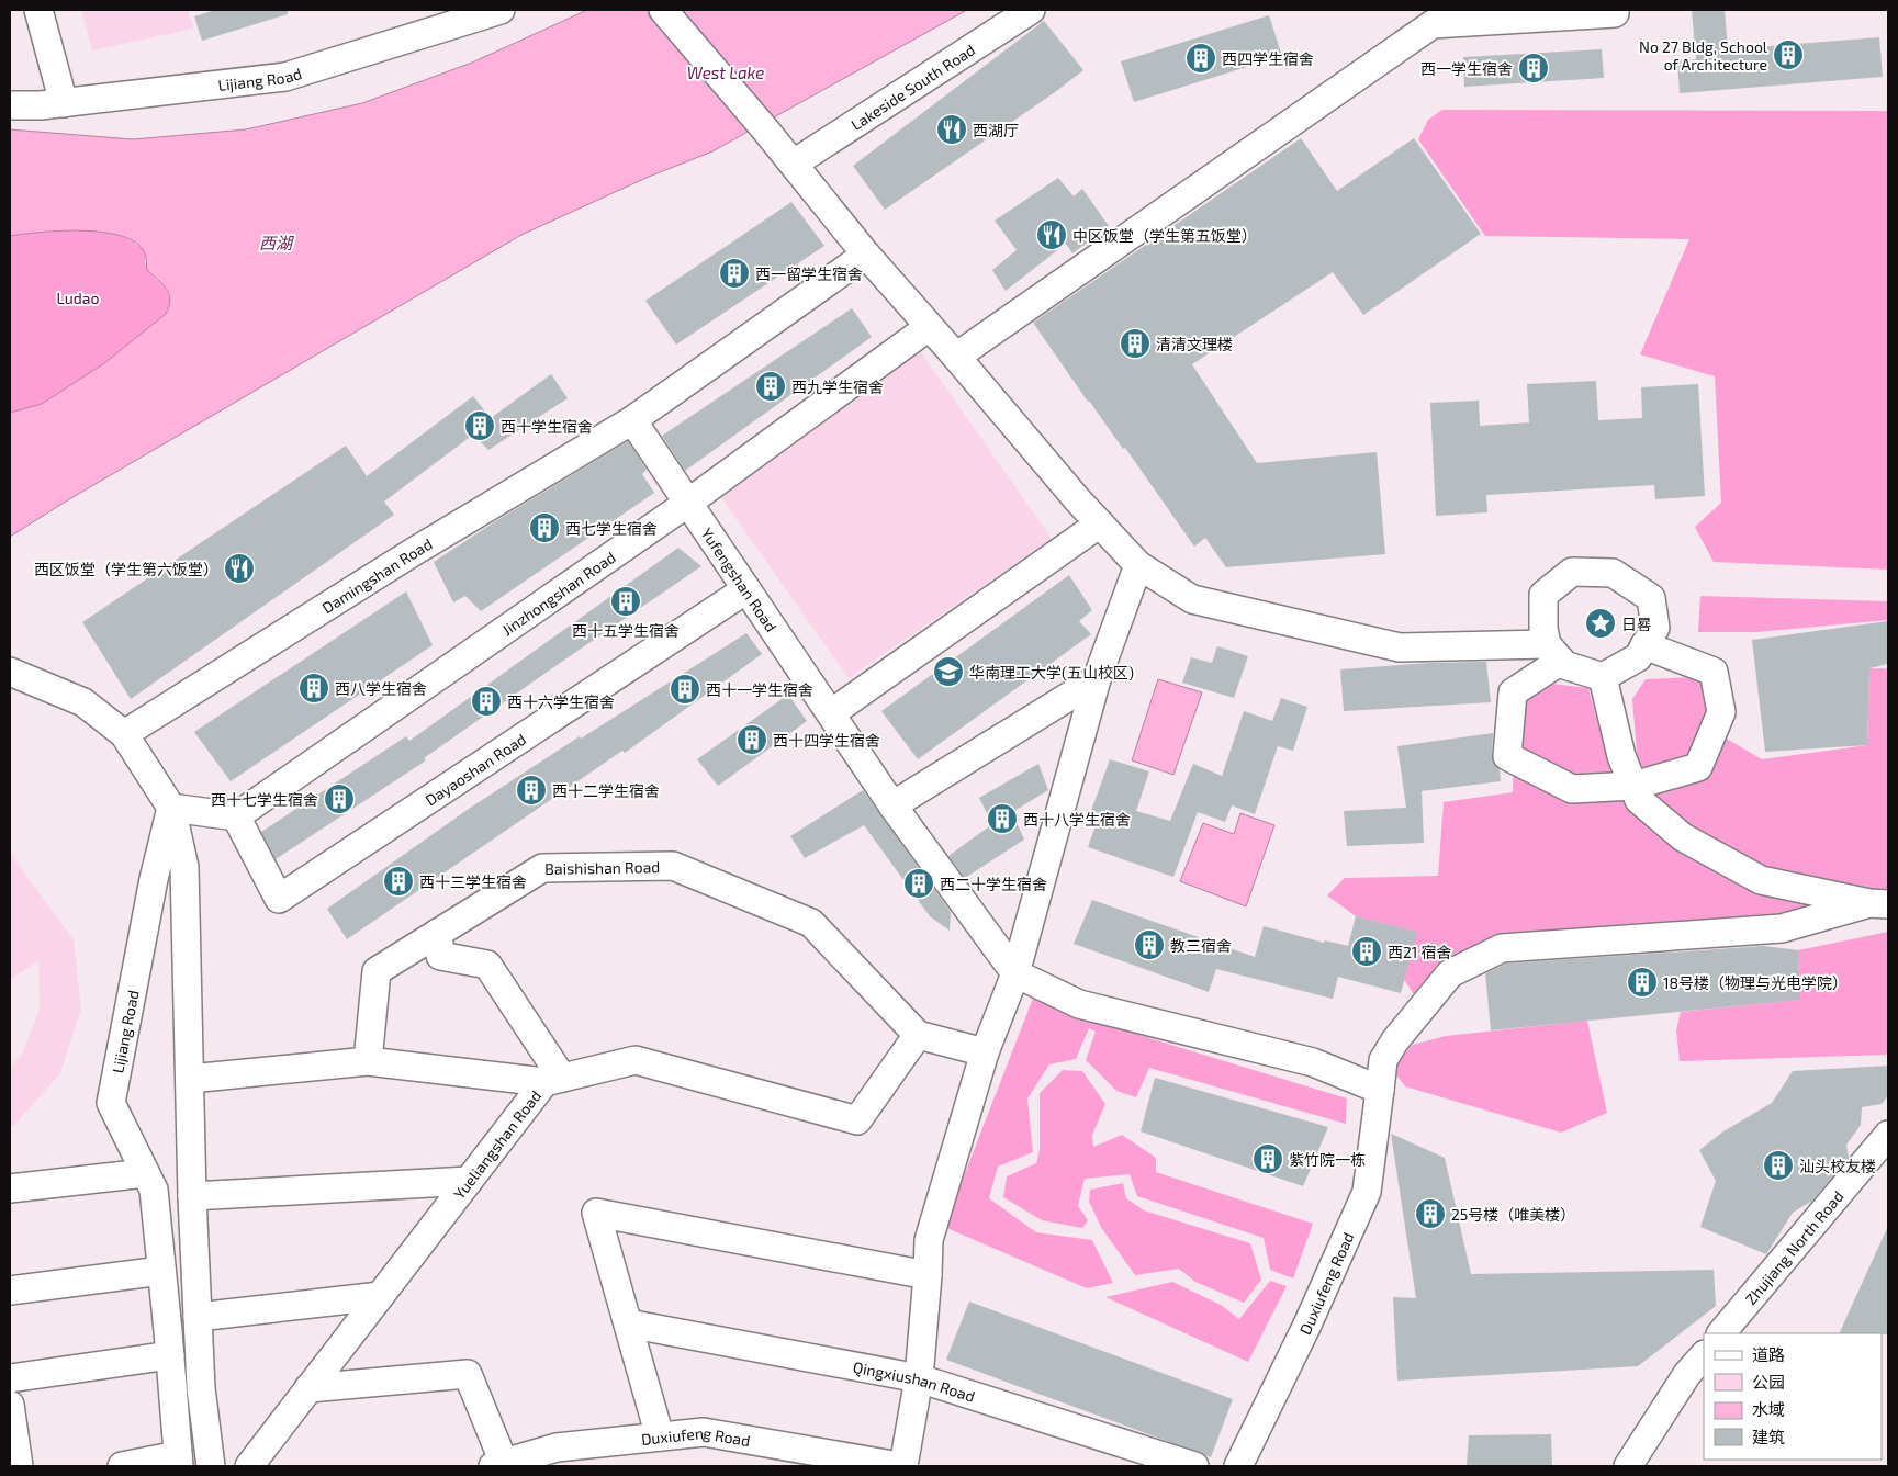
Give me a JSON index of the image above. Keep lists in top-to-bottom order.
{
  "streets": {
    "street": [
      "Lijiang Road",
      "Lakeside South Road",
      "Damingshan Road",
      "Yufengshan Road",
      "Jinzhongshan Road",
      "Dayaoshan Road",
      "Baishishan Road",
      "Yueliangshan Road",
      "Zhujiang North Road",
      "Duxiufeng Road",
      "Qingxiushan Road"
    ]
  },
  "crossings": [
    ["Damingshan Road", "Yufengshan Road"],
    ["Yufengshan Road", "Jinzhongshan Road"],
    ["Yufengshan Road", "Dayaoshan Road"],
    ["Jinzhongshan Road", "Dayaoshan Road"]
  ],
  "water": ["West Lake", "西湖"],
  "parks": ["Ludao"],
  "places": {
    "building": [
      "No 27 Bldg, School of Architecture",
      "西四学生宿舍",
      "西一学生宿舍",
      "西一留学生宿舍",
      "清清文理楼",
      "西九学生宿舍",
      "西十学生宿舍",
      "西七学生宿舍",
      "西十五学生宿舍",
      "西八学生宿舍",
      "西十一学生宿舍",
      "西十六学生宿舍",
      "西十四学生宿舍",
      "西十二学生宿舍",
      "西十七学生宿舍",
      "西十八学生宿舍",
      "西十三学生宿舍",
      "西二十学生宿舍",
      "教三宿舍",
      "西21 宿舍",
      "18号楼（物理与光电学院）",
      "紫竹院一栋",
      "汕头校友楼",
      "25号楼（唯美楼）"
    ],
    "restaurant": ["西湖厅", "中区饭堂（学生第五饭堂）", "西区饭堂（学生第六饭堂）"],
    "place": ["日晷"],
    "school or university": ["华南理工大学(五山校区)"]
  },
  "legend": [
    "道路",
    "公园",
    "水域",
    "建筑"
  ]
}
